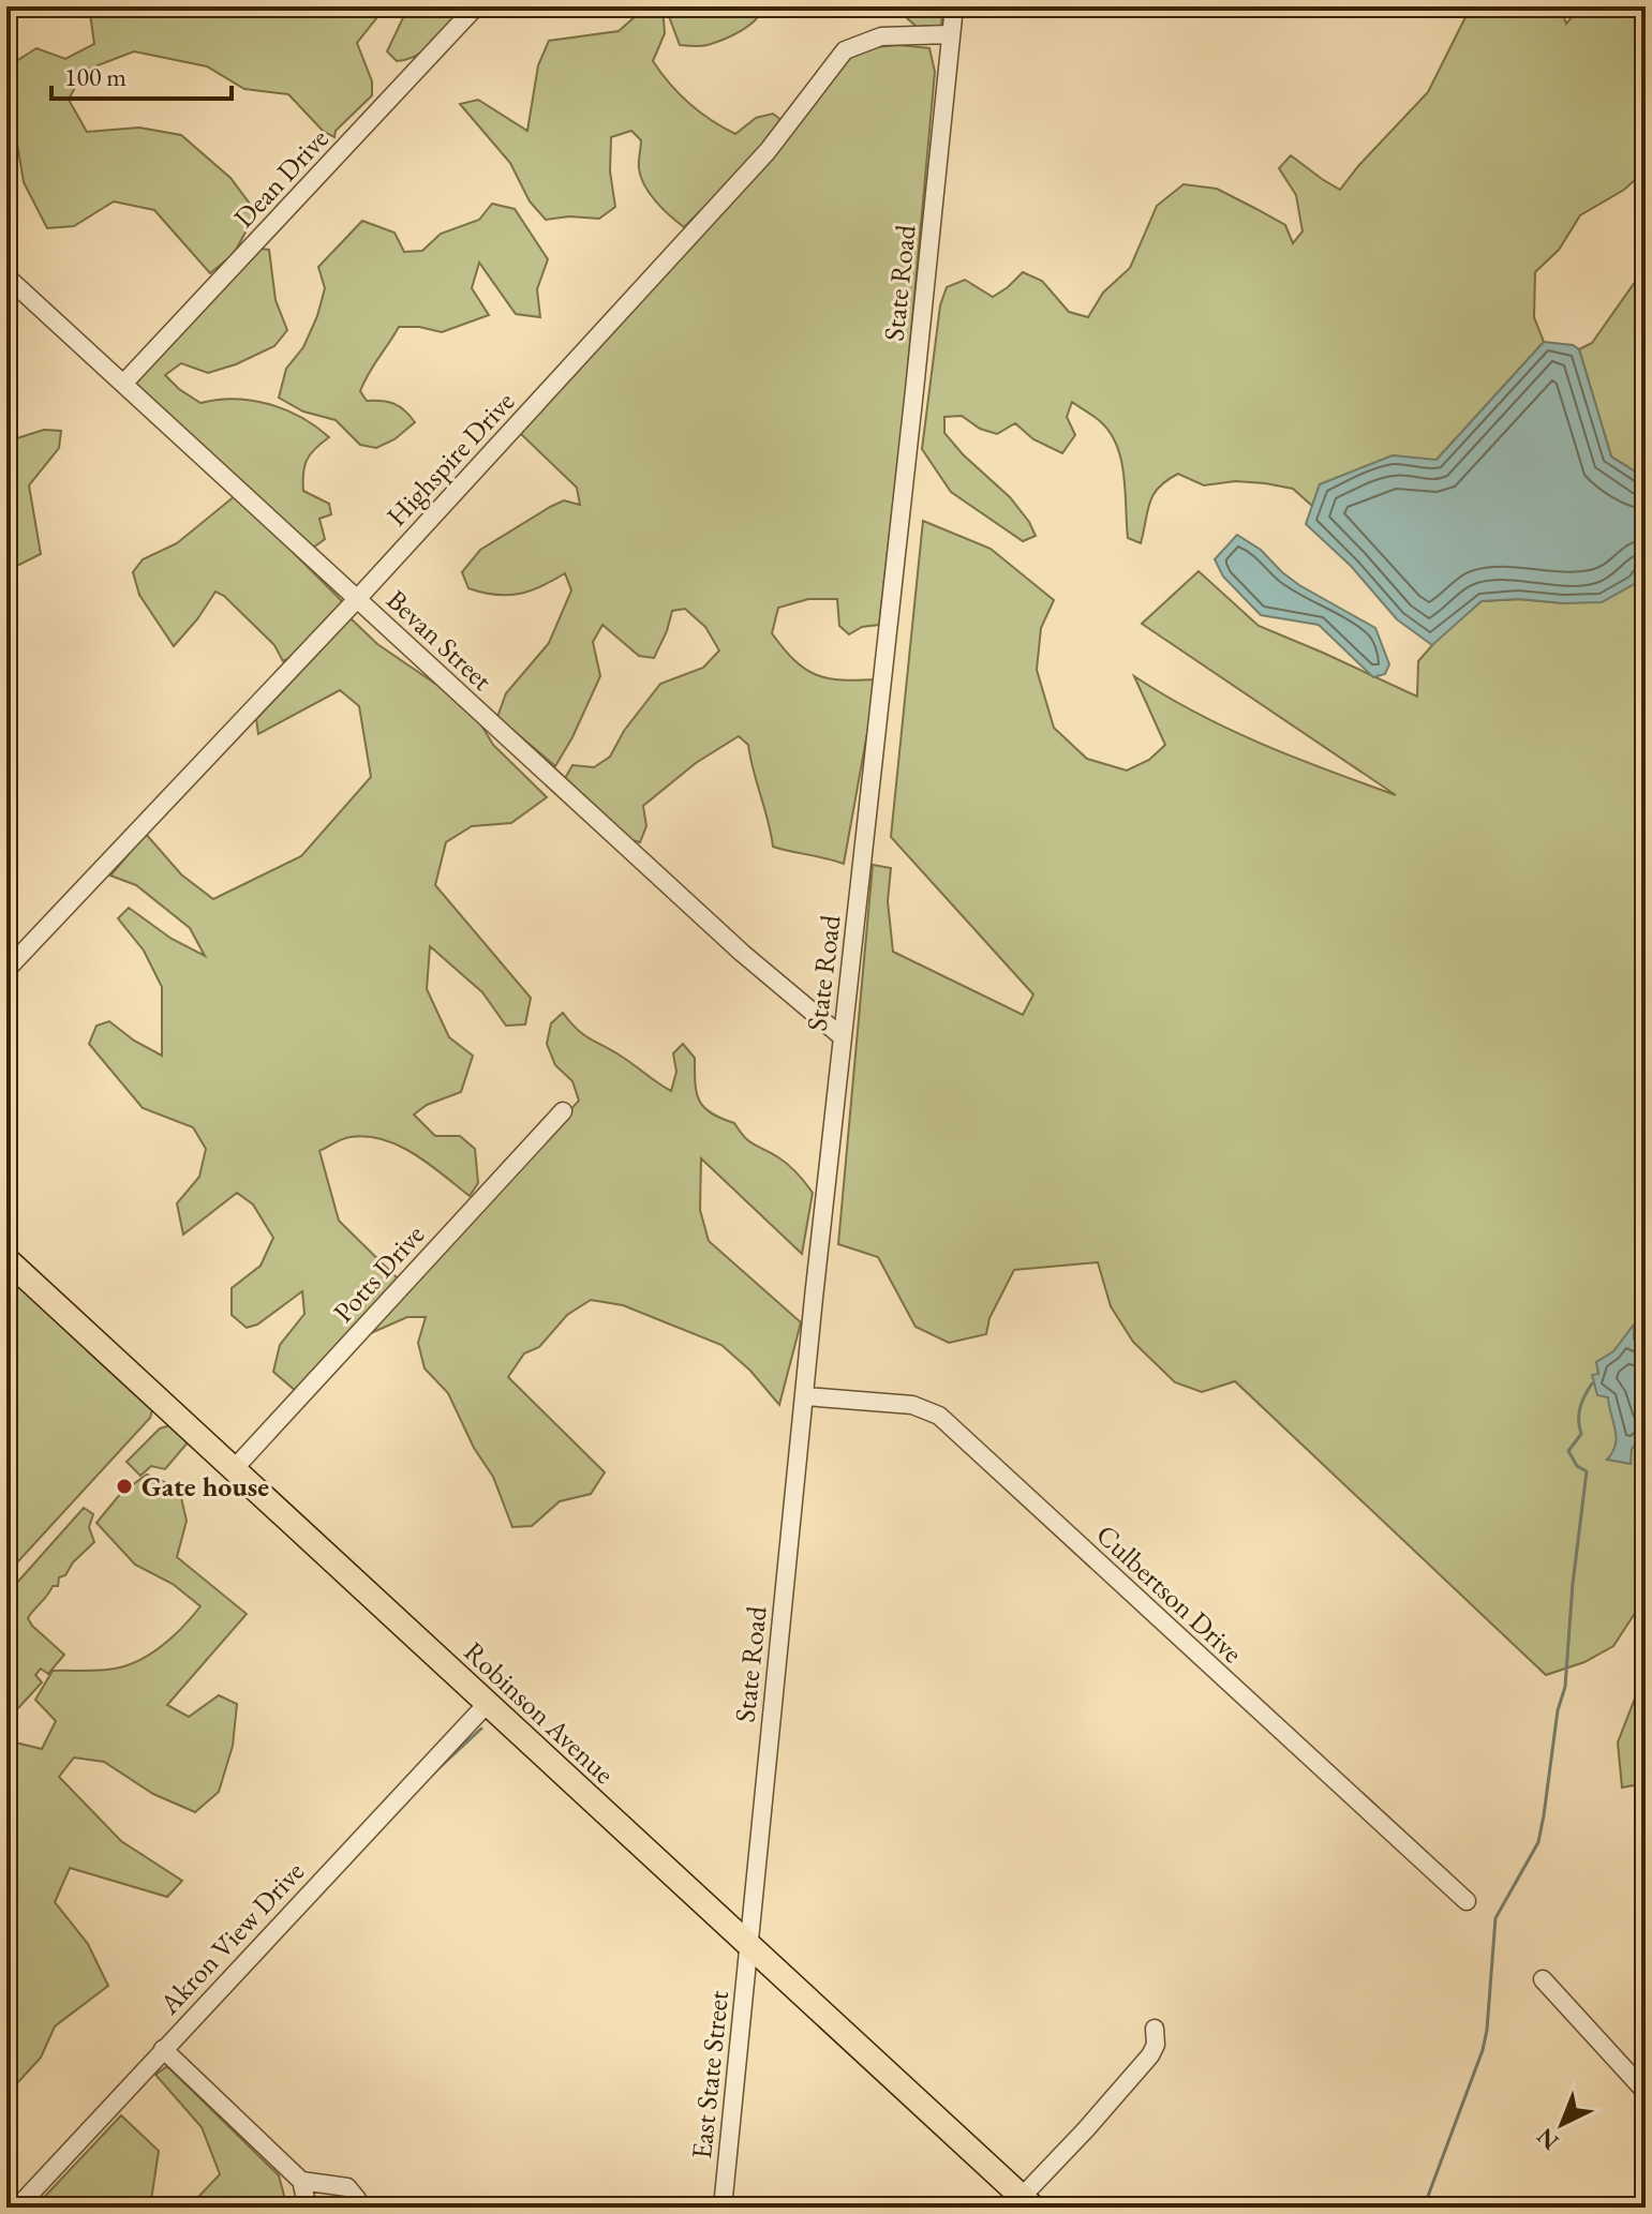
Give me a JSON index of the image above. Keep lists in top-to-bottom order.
{
  "streets": {
    "main road": ["Robinson Avenue"],
    "street": [
      "Dean Drive",
      "State Road",
      "Highspire Drive",
      "Bevan Street",
      "Potts Drive",
      "Culbertson Drive",
      "Akron View Drive",
      "East State Street"
    ]
  },
  "crossings": [
    ["Dean Drive", "Bevan Street"],
    ["State Road", "Highspire Drive"],
    ["State Road", "Bevan Street"],
    ["State Road", "Culbertson Drive"],
    ["State Road", "Robinson Avenue"],
    ["State Road", "East State Street"],
    ["Highspire Drive", "Bevan Street"],
    ["Potts Drive", "Robinson Avenue"],
    ["Robinson Avenue", "Akron View Drive"],
    ["Robinson Avenue", "East State Street"]
  ],
  "places": ["Gate house"],
  "scale_bar": "100 m",
  "north": "bottom left"
}
